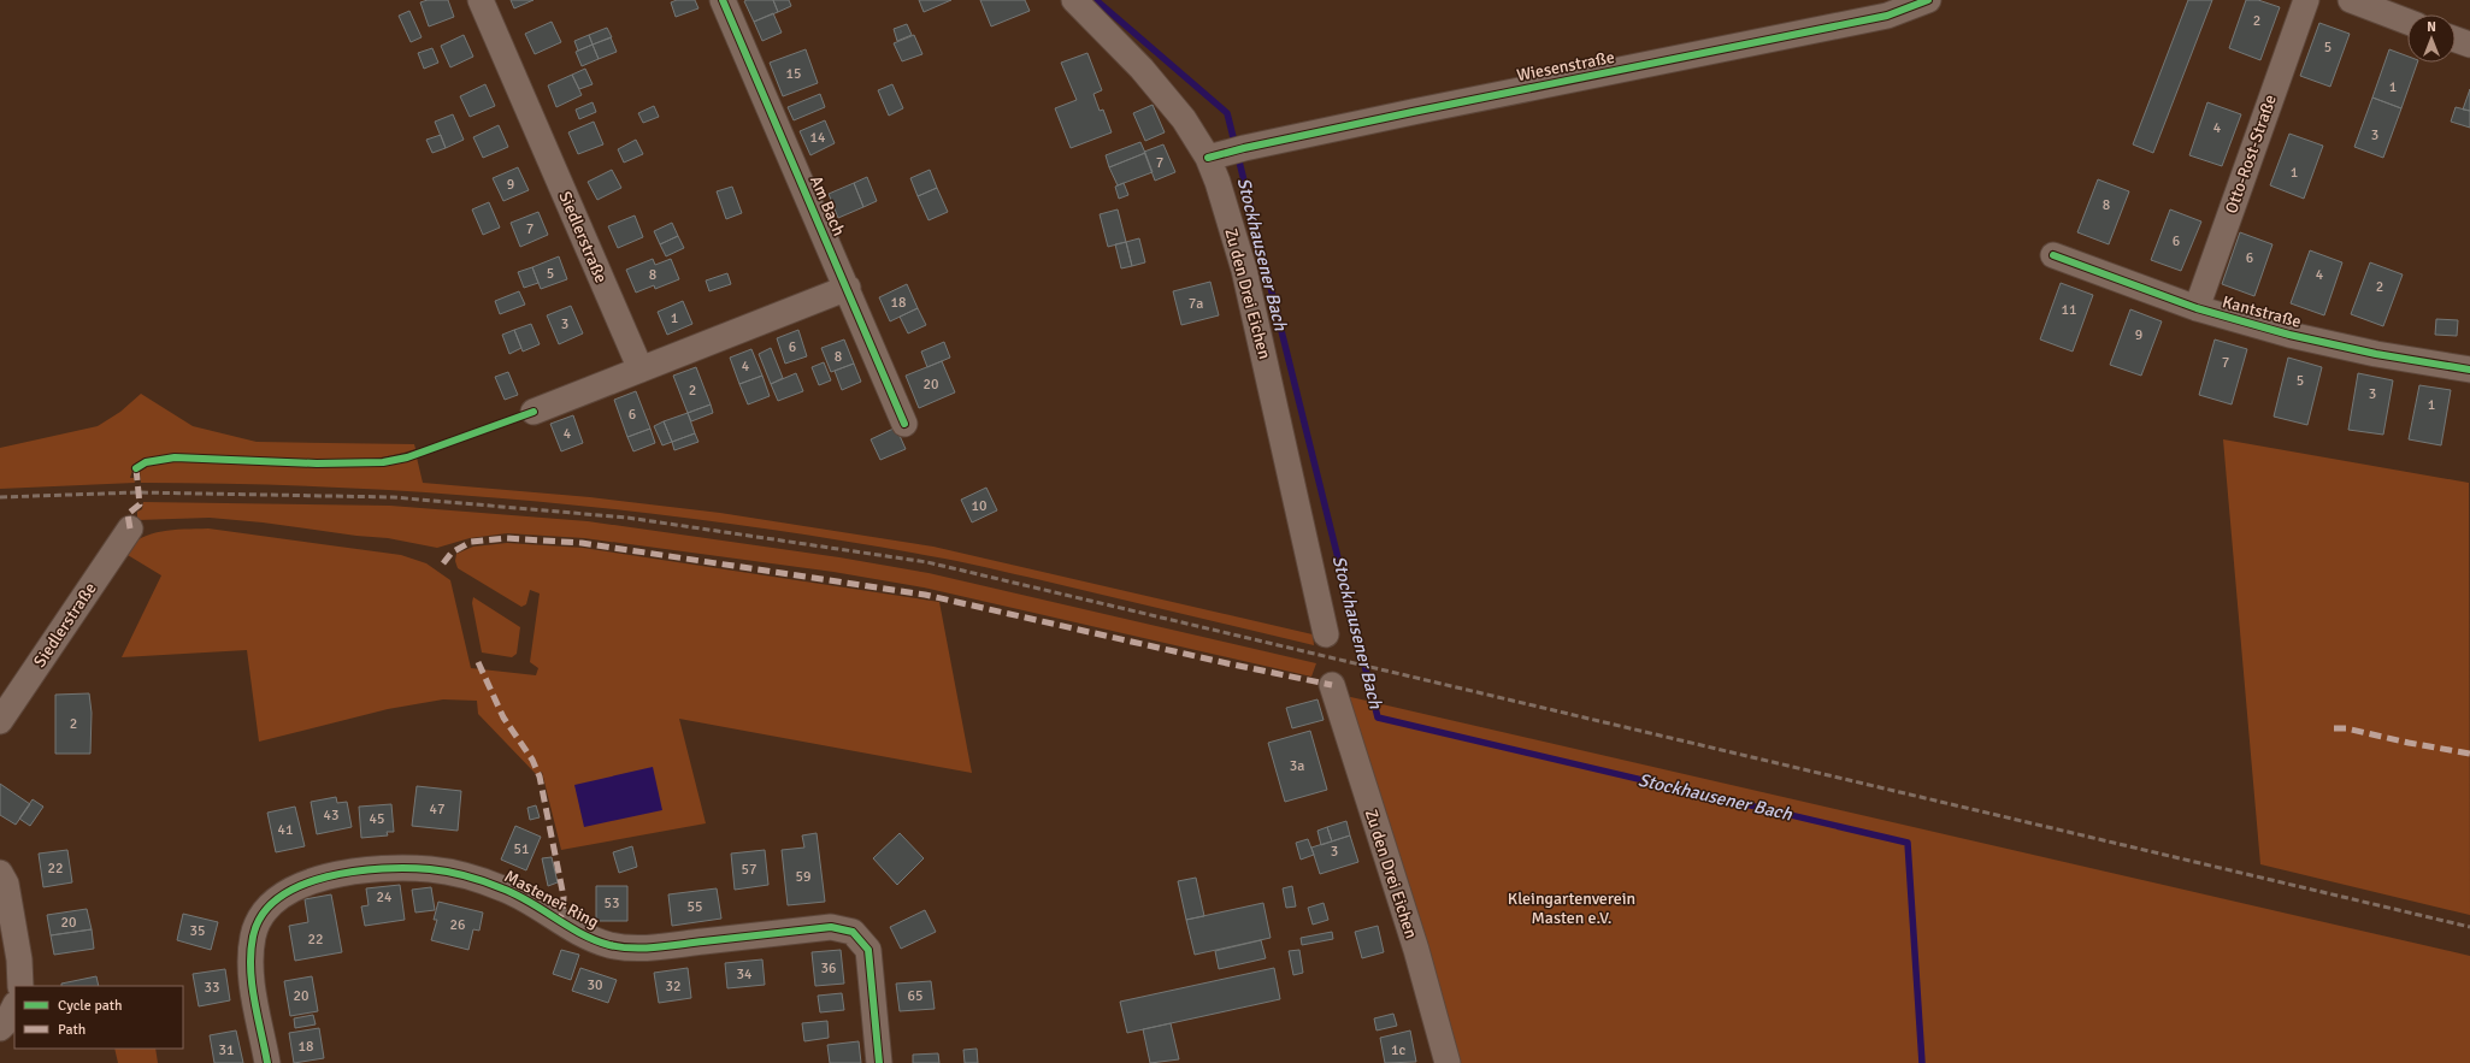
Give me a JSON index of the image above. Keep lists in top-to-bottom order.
{
  "streets": {
    "street": [
      "Wiesenstraße",
      "Otto-Rost-Straße",
      "Am Bach",
      "Siedlerstraße",
      "Zu den Drei Eichen",
      "Kantstraße",
      "Mastener Ring"
    ]
  },
  "crossings": [
    ["Wiesenstraße", "Zu den Drei Eichen"],
    ["Otto-Rost-Straße", "Kantstraße"]
  ],
  "water": ["Stockhausener Bach"],
  "parks": ["Kleingartenverein Masten e.V."],
  "house_numbers": [
    "2",
    "5",
    "15",
    "1",
    "4",
    "3",
    "14",
    "7",
    "1",
    "9",
    "8",
    "7",
    "6",
    "6",
    "5",
    "8",
    "4",
    "2",
    "18",
    "7a",
    "11",
    "1",
    "3",
    "9",
    "6",
    "8",
    "7",
    "4",
    "5",
    "20",
    "2",
    "3",
    "1",
    "6",
    "4",
    "10",
    "2",
    "3a",
    "47",
    "43",
    "45",
    "41",
    "51",
    "3",
    "22",
    "57",
    "59",
    "24",
    "53",
    "55",
    "20",
    "26",
    "35",
    "22",
    "36",
    "34",
    "30",
    "32",
    "33",
    "20",
    "65",
    "18",
    "31",
    "1c"
  ],
  "legend": ["Cycle path", "Path"],
  "north": "top"
}
